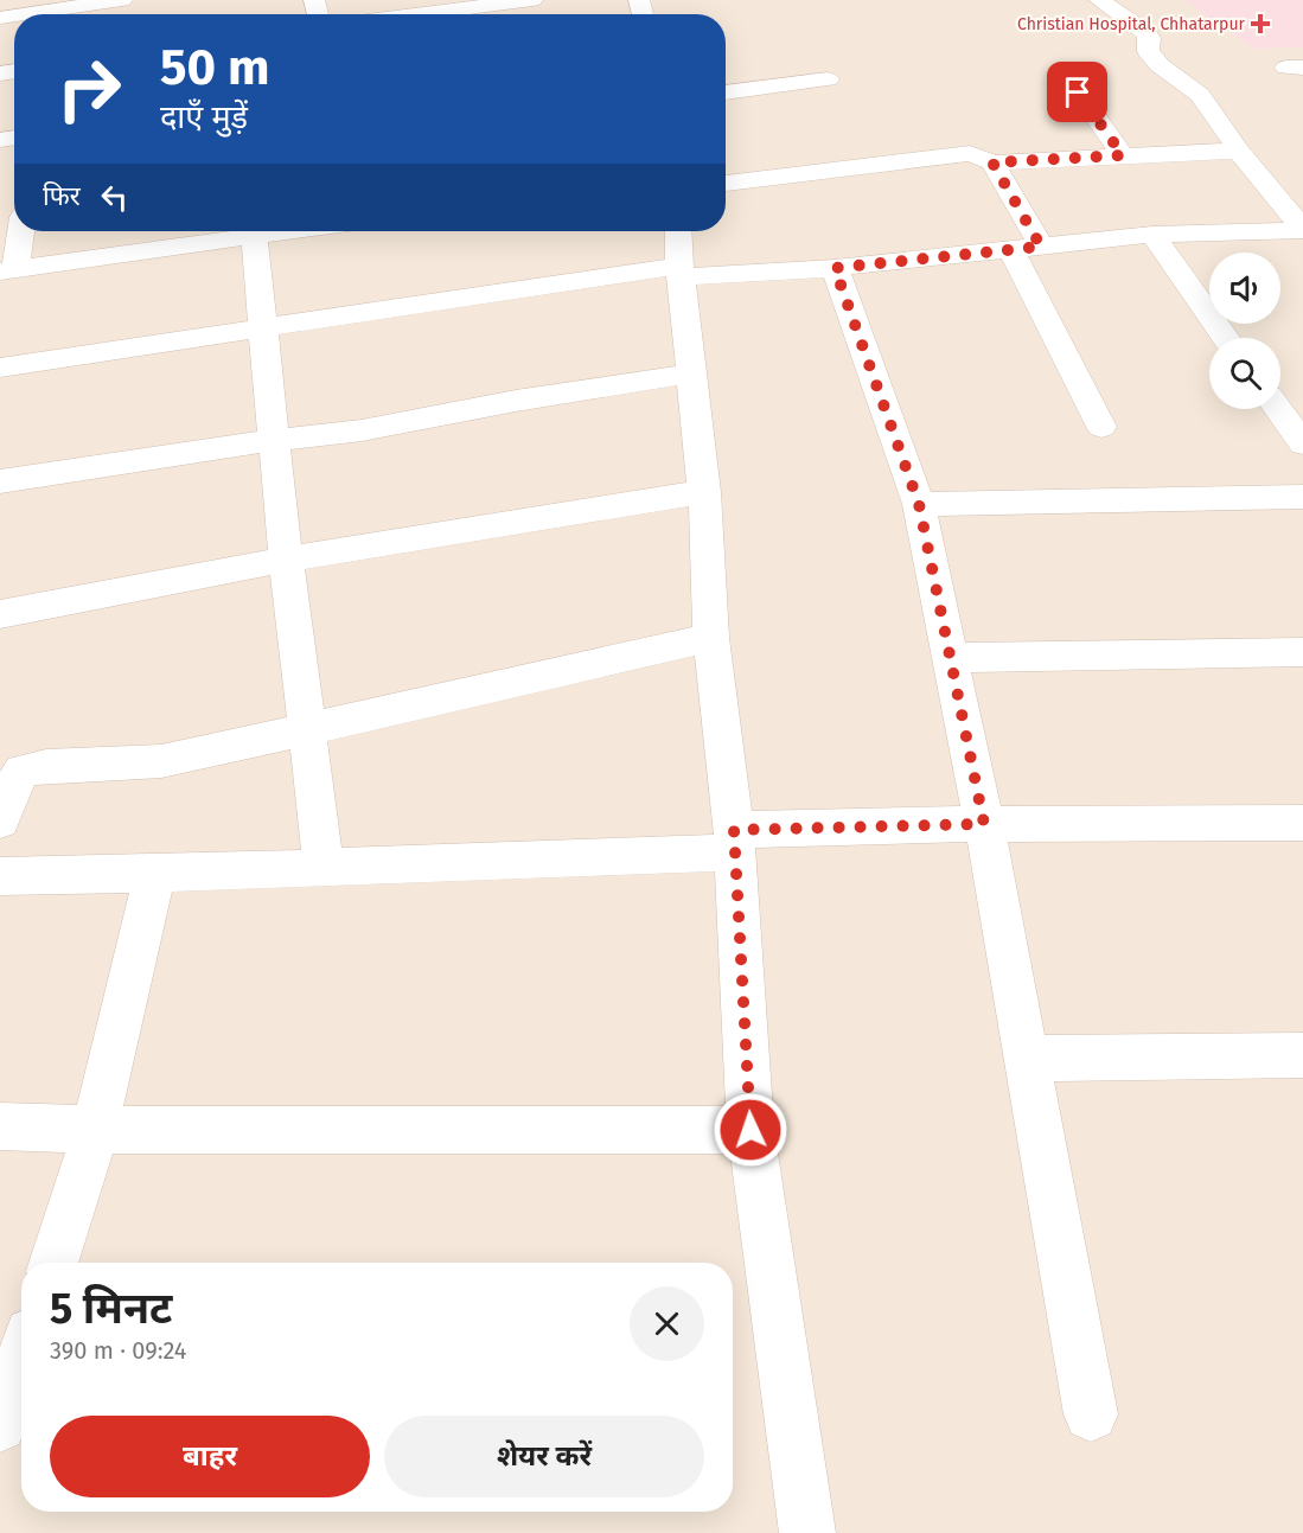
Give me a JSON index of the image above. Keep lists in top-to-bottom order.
{
  "places": {
    "health": ["Christian Hospital, Chhatarpur"]
  },
  "page": {
    "turn": ["50 m", "दाएँ मुड़ें"],
    "then": "फिर",
    "heading": ["5 मिनट", "390 m · 09:24"],
    "buttons": ["बाहर", "शेयर करें"]
  }
}
